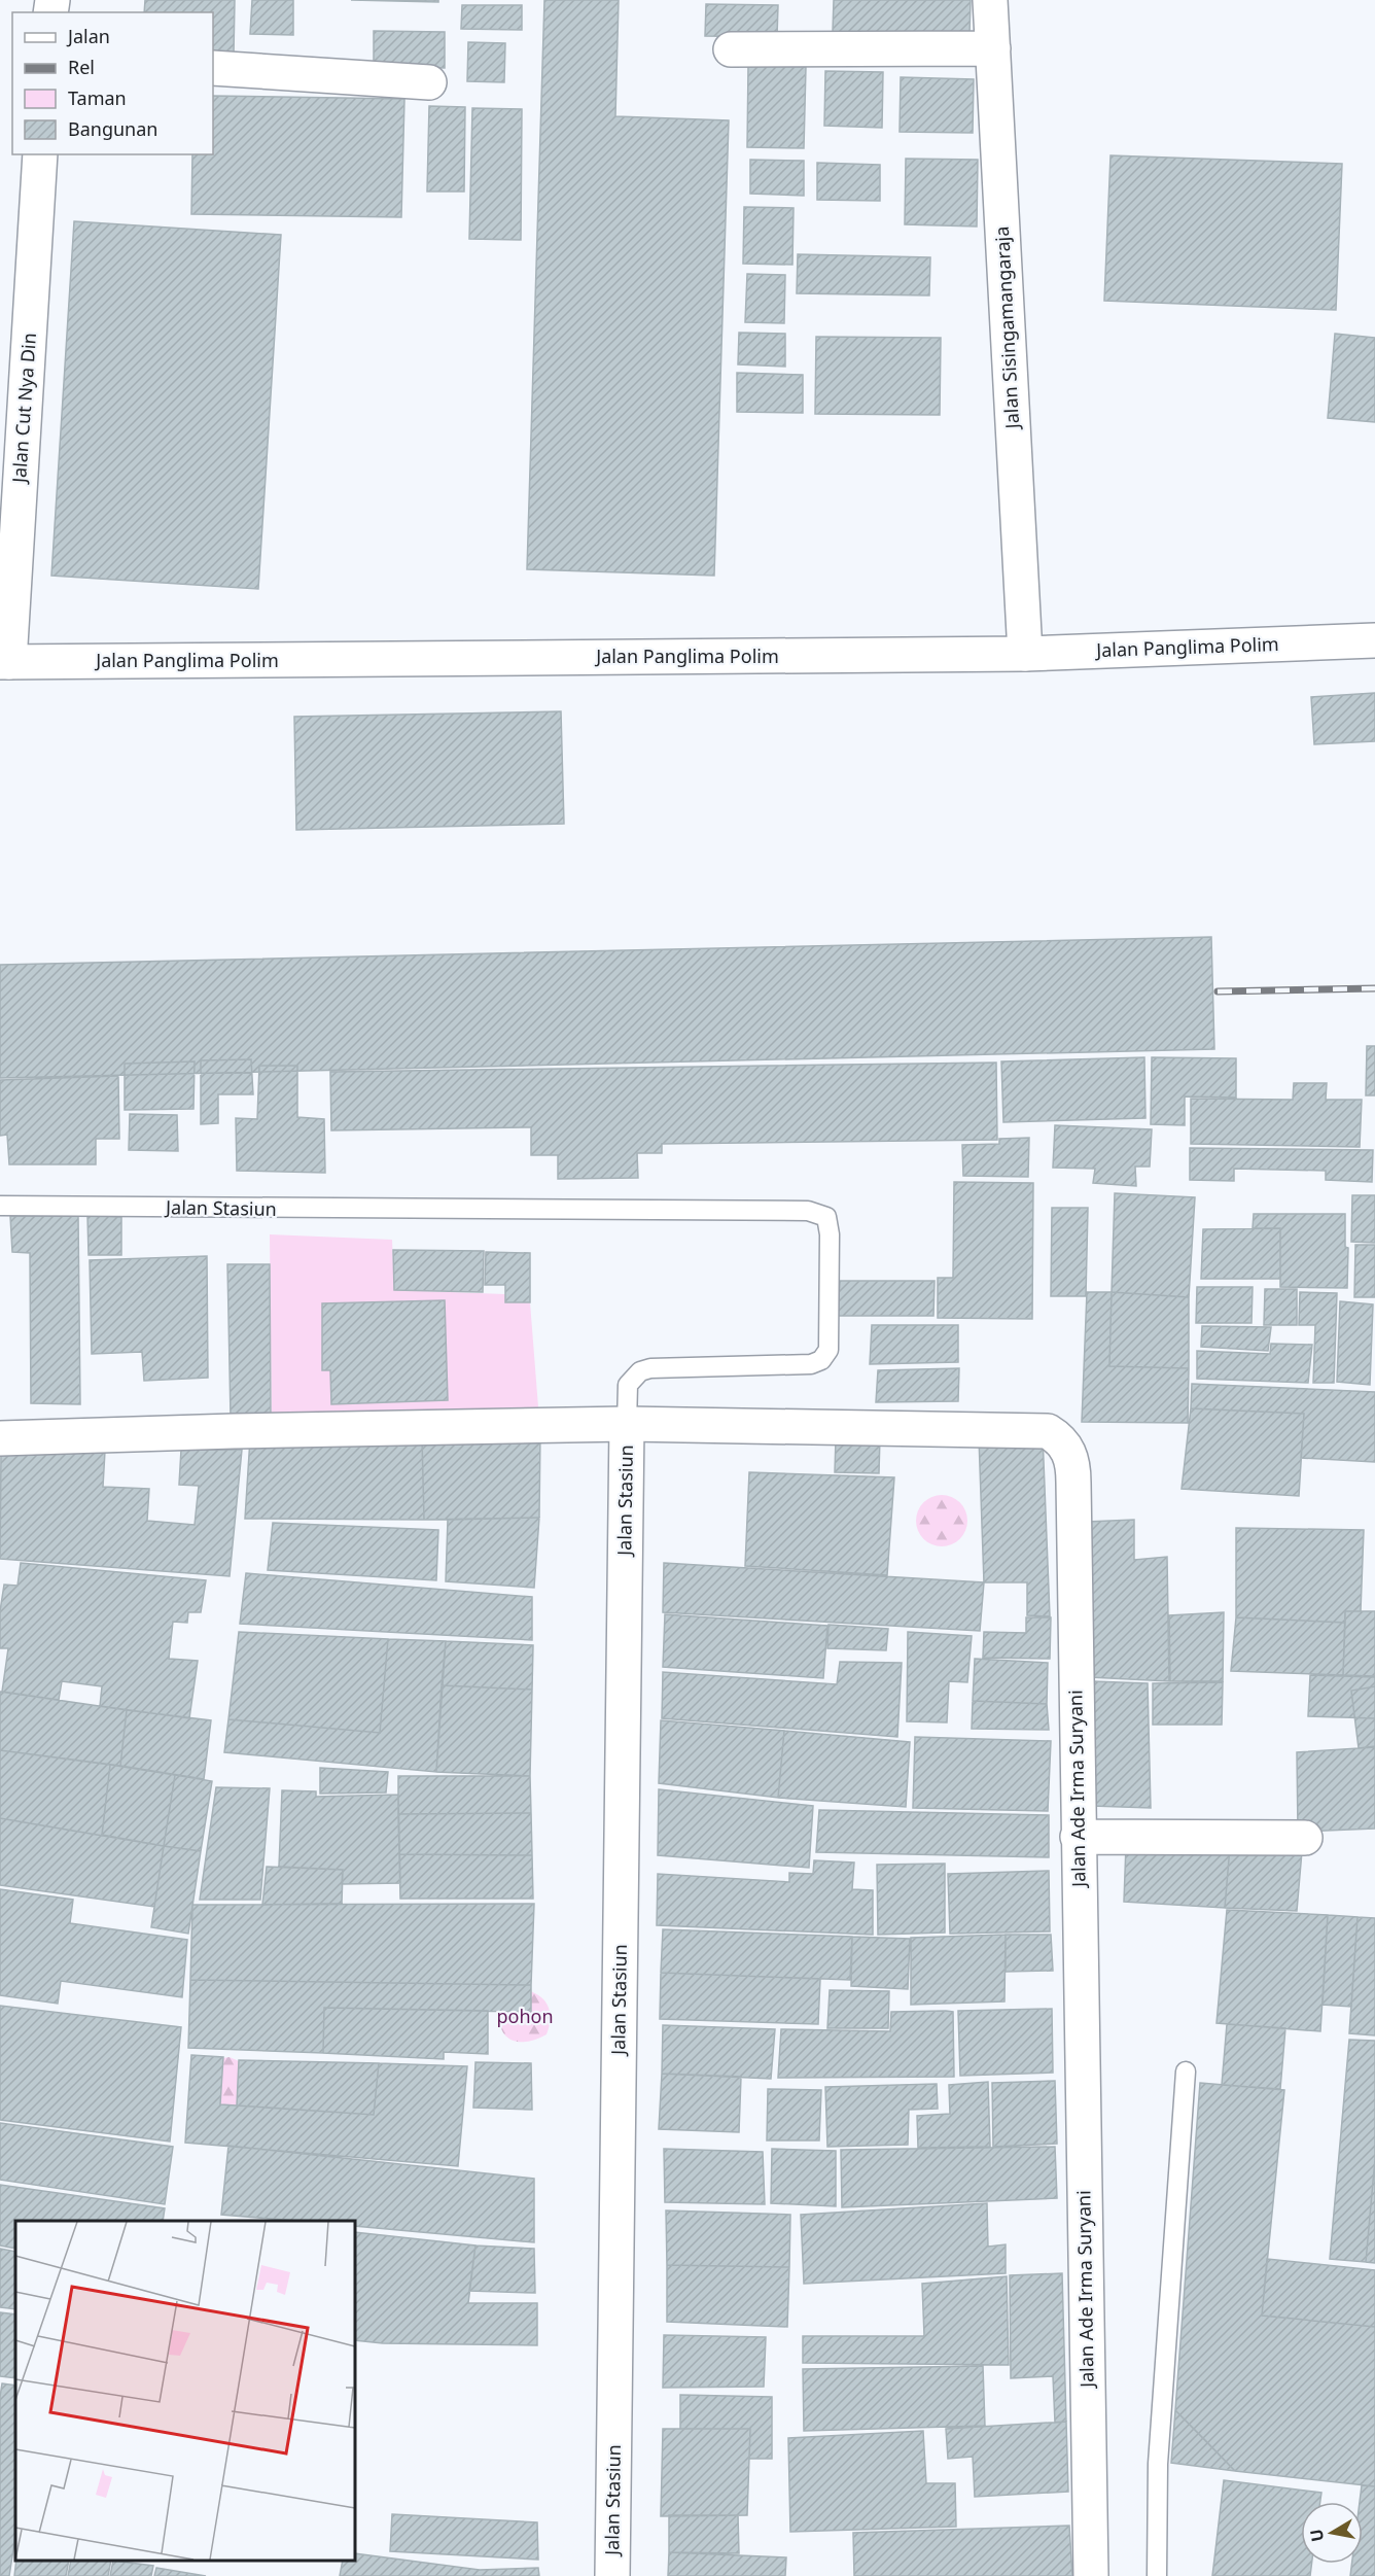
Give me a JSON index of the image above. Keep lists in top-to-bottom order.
{
  "streets": {
    "street": [
      "Jalan Sisingamangaraja",
      "Jalan Cut Nya Din",
      "Jalan Panglima Polim",
      "Jalan Stasiun",
      "Jalan Ade Irma Suryani"
    ]
  },
  "crossings": [
    ["Jalan Sisingamangaraja", "Jalan Panglima Polim"],
    ["Jalan Cut Nya Din", "Jalan Panglima Polim"],
    ["Jalan Stasiun", "Jalan Ade Irma Suryani"]
  ],
  "parks": ["pohon"],
  "legend": [
    "Jalan",
    "Rel",
    "Taman",
    "Bangunan"
  ],
  "north": "left"
}
